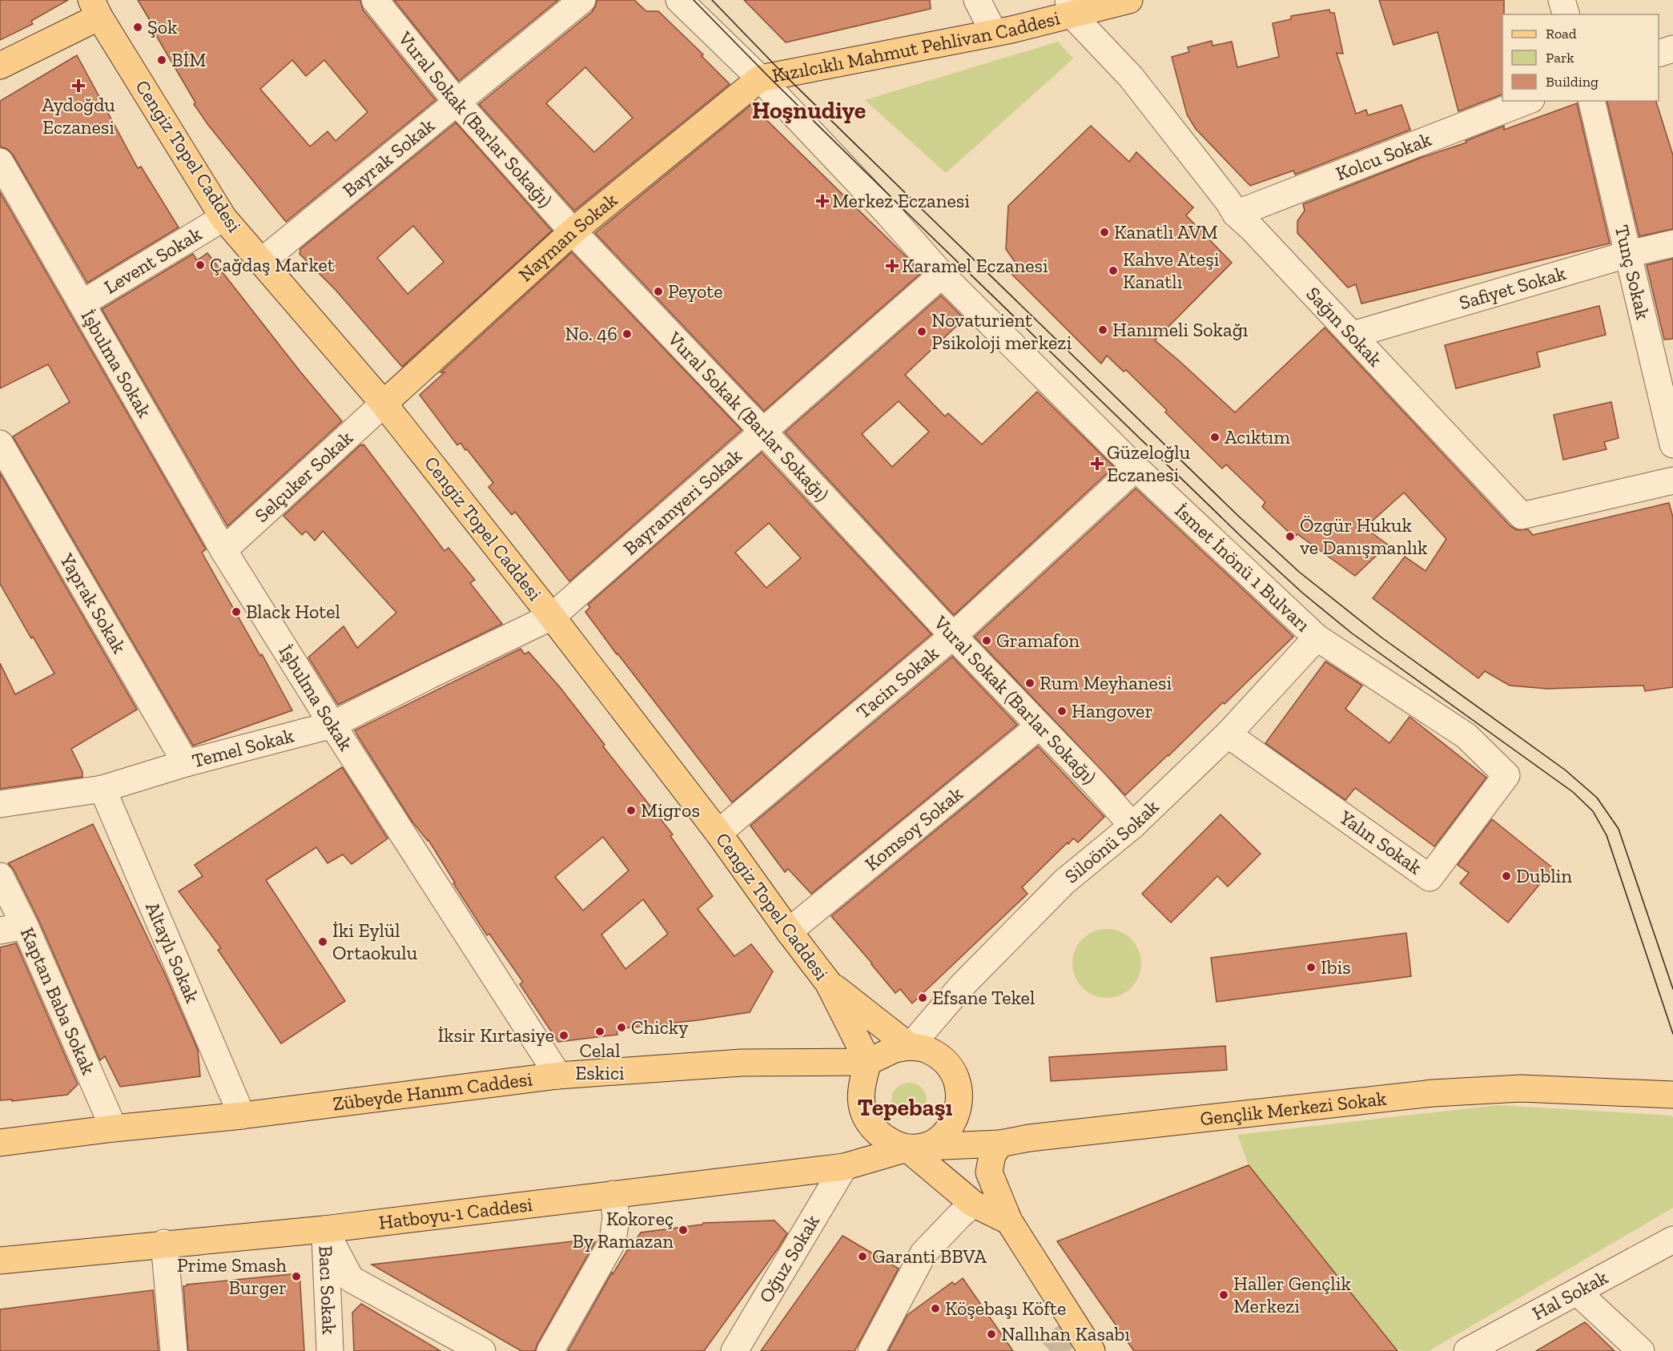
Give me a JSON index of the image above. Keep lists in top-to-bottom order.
{
  "streets": {
    "main road": [
      "Kızılcıklı Mahmut Pehlivan Caddesi",
      "Cengiz Topel Caddesi",
      "Nayman Sokak",
      "Zübeyde Hanım Caddesi",
      "Gençlik Merkezi Sokak",
      "Hatboyu-1 Caddesi"
    ],
    "street": [
      "Vural Sokak (Barlar Sokağı)",
      "Kolcu Sokak",
      "Bayrak Sokak",
      "Levent Sokak",
      "Tunç Sokak",
      "Safiyet Sokak",
      "Sağın Sokak",
      "İşbulma Sokak",
      "Selçuker Sokak",
      "Bayramyeri Sokak",
      "İsmet İnönü 1 Bulvarı",
      "Yaprak Sokak",
      "Tacin Sokak",
      "Temel Sokak",
      "Komsoy Sokak",
      "Siloönü Sokak",
      "Yalın Sokak",
      "Altaylı Sokak",
      "Kaptan Baba Sokak",
      "Oğuz Sokak",
      "Bacı Sokak",
      "Hal Sokak"
    ]
  },
  "crossings": [
    ["Kızılcıklı Mahmut Pehlivan Caddesi", "Nayman Sokak"],
    ["Kızılcıklı Mahmut Pehlivan Caddesi", "Sağın Sokak"],
    ["Kızılcıklı Mahmut Pehlivan Caddesi", "İsmet İnönü 1 Bulvarı"],
    ["Vural Sokak (Barlar Sokağı)", "Bayrak Sokak"],
    ["Vural Sokak (Barlar Sokağı)", "Nayman Sokak"],
    ["Vural Sokak (Barlar Sokağı)", "Bayramyeri Sokak"],
    ["Vural Sokak (Barlar Sokağı)", "Tacin Sokak"],
    ["Vural Sokak (Barlar Sokağı)", "Komsoy Sokak"],
    ["Vural Sokak (Barlar Sokağı)", "Siloönü Sokak"],
    ["Cengiz Topel Caddesi", "Bayrak Sokak"],
    ["Cengiz Topel Caddesi", "Nayman Sokak"],
    ["Cengiz Topel Caddesi", "Levent Sokak"],
    ["Cengiz Topel Caddesi", "Selçuker Sokak"],
    ["Cengiz Topel Caddesi", "Bayramyeri Sokak"],
    ["Cengiz Topel Caddesi", "Tacin Sokak"],
    ["Cengiz Topel Caddesi", "Temel Sokak"],
    ["Cengiz Topel Caddesi", "Komsoy Sokak"],
    ["Cengiz Topel Caddesi", "Siloönü Sokak"],
    ["Cengiz Topel Caddesi", "Zübeyde Hanım Caddesi"],
    ["Cengiz Topel Caddesi", "Gençlik Merkezi Sokak"],
    ["Cengiz Topel Caddesi", "Hatboyu-1 Caddesi"],
    ["Kolcu Sokak", "Sağın Sokak"],
    ["Nayman Sokak", "Selçuker Sokak"],
    ["Nayman Sokak", "İsmet İnönü 1 Bulvarı"],
    ["Levent Sokak", "İşbulma Sokak"],
    ["Tunç Sokak", "Safiyet Sokak"],
    ["Safiyet Sokak", "Sağın Sokak"],
    ["İşbulma Sokak", "Selçuker Sokak"],
    ["İşbulma Sokak", "Temel Sokak"],
    ["İşbulma Sokak", "Zübeyde Hanım Caddesi"],
    ["Bayramyeri Sokak", "İsmet İnönü 1 Bulvarı"],
    ["Bayramyeri Sokak", "Temel Sokak"],
    ["İsmet İnönü 1 Bulvarı", "Tacin Sokak"],
    ["İsmet İnönü 1 Bulvarı", "Siloönü Sokak"],
    ["İsmet İnönü 1 Bulvarı", "Yalın Sokak"],
    ["Yaprak Sokak", "Temel Sokak"],
    ["Temel Sokak", "Altaylı Sokak"],
    ["Siloönü Sokak", "Yalın Sokak"],
    ["Siloönü Sokak", "Zübeyde Hanım Caddesi"],
    ["Siloönü Sokak", "Gençlik Merkezi Sokak"],
    ["Siloönü Sokak", "Hatboyu-1 Caddesi"],
    ["Altaylı Sokak", "Zübeyde Hanım Caddesi"],
    ["Kaptan Baba Sokak", "Zübeyde Hanım Caddesi"],
    ["Zübeyde Hanım Caddesi", "Gençlik Merkezi Sokak"],
    ["Zübeyde Hanım Caddesi", "Hatboyu-1 Caddesi"],
    ["Gençlik Merkezi Sokak", "Hatboyu-1 Caddesi"],
    ["Hatboyu-1 Caddesi", "Oğuz Sokak"],
    ["Hatboyu-1 Caddesi", "Bacı Sokak"]
  ],
  "districts": ["Hoşnudiye", "Tepebaşı"],
  "places": {
    "other": [
      "Şok",
      "BİM",
      "Kanatlı AVM",
      "Çağdaş Market",
      "Kahve Ateşi Kanatlı",
      "Peyote",
      "Hanımeli Sokağı",
      "Novaturient Psikoloji merkezi",
      "No. 46",
      "Acıktım",
      "Özgür Hukuk ve Danışmanlık",
      "Black Hotel",
      "Gramafon",
      "Rum Meyhanesi",
      "Hangover",
      "Migros",
      "Dublin",
      "İki Eylül Ortaokulu",
      "Ibis",
      "Efsane Tekel",
      "Chicky",
      "Celal Eskici",
      "İksir Kırtasiye",
      "Kokoreç By Ramazan",
      "Garanti BBVA",
      "Prime Smash Burger",
      "Haller Gençlik Merkezi",
      "Köşebaşı Köfte",
      "Nallıhan Kasabı"
    ],
    "health": [
      "Aydoğdu Eczanesi",
      "Merkez Eczanesi",
      "Karamel Eczanesi",
      "Güzeloğlu Eczanesi"
    ]
  },
  "legend": ["Road", "Park", "Building"]
}
